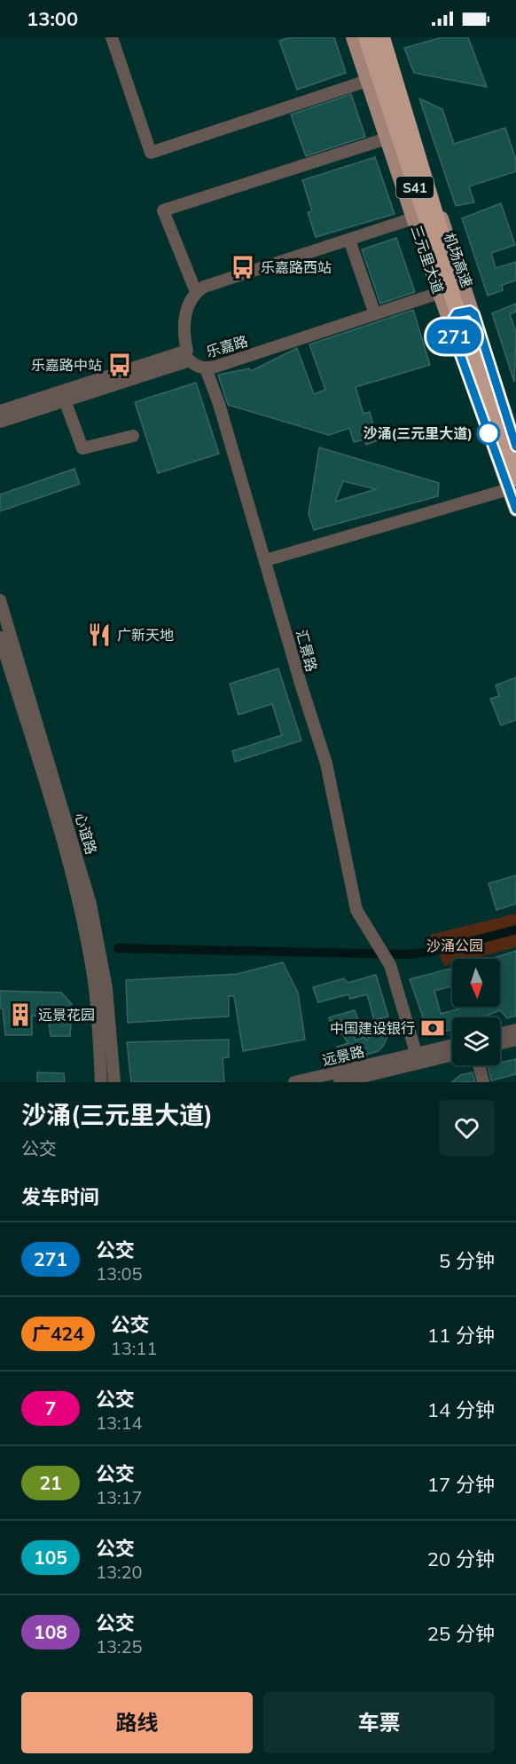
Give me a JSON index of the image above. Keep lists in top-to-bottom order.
{
  "streets": {
    "highway": ["S41", "机场高速"],
    "main road": ["三元里大道"],
    "street": [
      "乐嘉路",
      "汇景路",
      "心谊路",
      "远景路"
    ]
  },
  "crossings": [
    ["三元里大道", "机场高速"],
    ["三元里大道", "乐嘉路"],
    ["乐嘉路", "汇景路"],
    ["汇景路", "远景路"]
  ],
  "parks": ["沙涌公园"],
  "places": {
    "bus stop": ["乐嘉路西站", "乐嘉路中站"],
    "other": ["沙涌(三元里大道)"],
    "restaurant": ["广新天地"],
    "building": ["远景花园"],
    "bank": ["中国建设银行"]
  },
  "lines": ["bus line 271"],
  "north": "bottom",
  "page": {
    "status": "13:00",
    "on_map": "271",
    "heading": [
      ["沙涌(三元里大道)", "公交"],
      "发车时间"
    ],
    "list": [
      {
        "mark": "271",
        "name": "公交",
        "note": "13:05",
        "value": "5 分钟"
      },
      {
        "mark": "广424",
        "name": "公交",
        "note": "13:11",
        "value": "11 分钟"
      },
      {
        "mark": "7",
        "name": "公交",
        "note": "13:14",
        "value": "14 分钟"
      },
      {
        "mark": "21",
        "name": "公交",
        "note": "13:17",
        "value": "17 分钟"
      },
      {
        "mark": "105",
        "name": "公交",
        "note": "13:20",
        "value": "20 分钟"
      },
      {
        "mark": "108",
        "name": "公交",
        "note": "13:25",
        "value": "25 分钟"
      }
    ],
    "buttons": ["路线", "车票"]
  }
}
